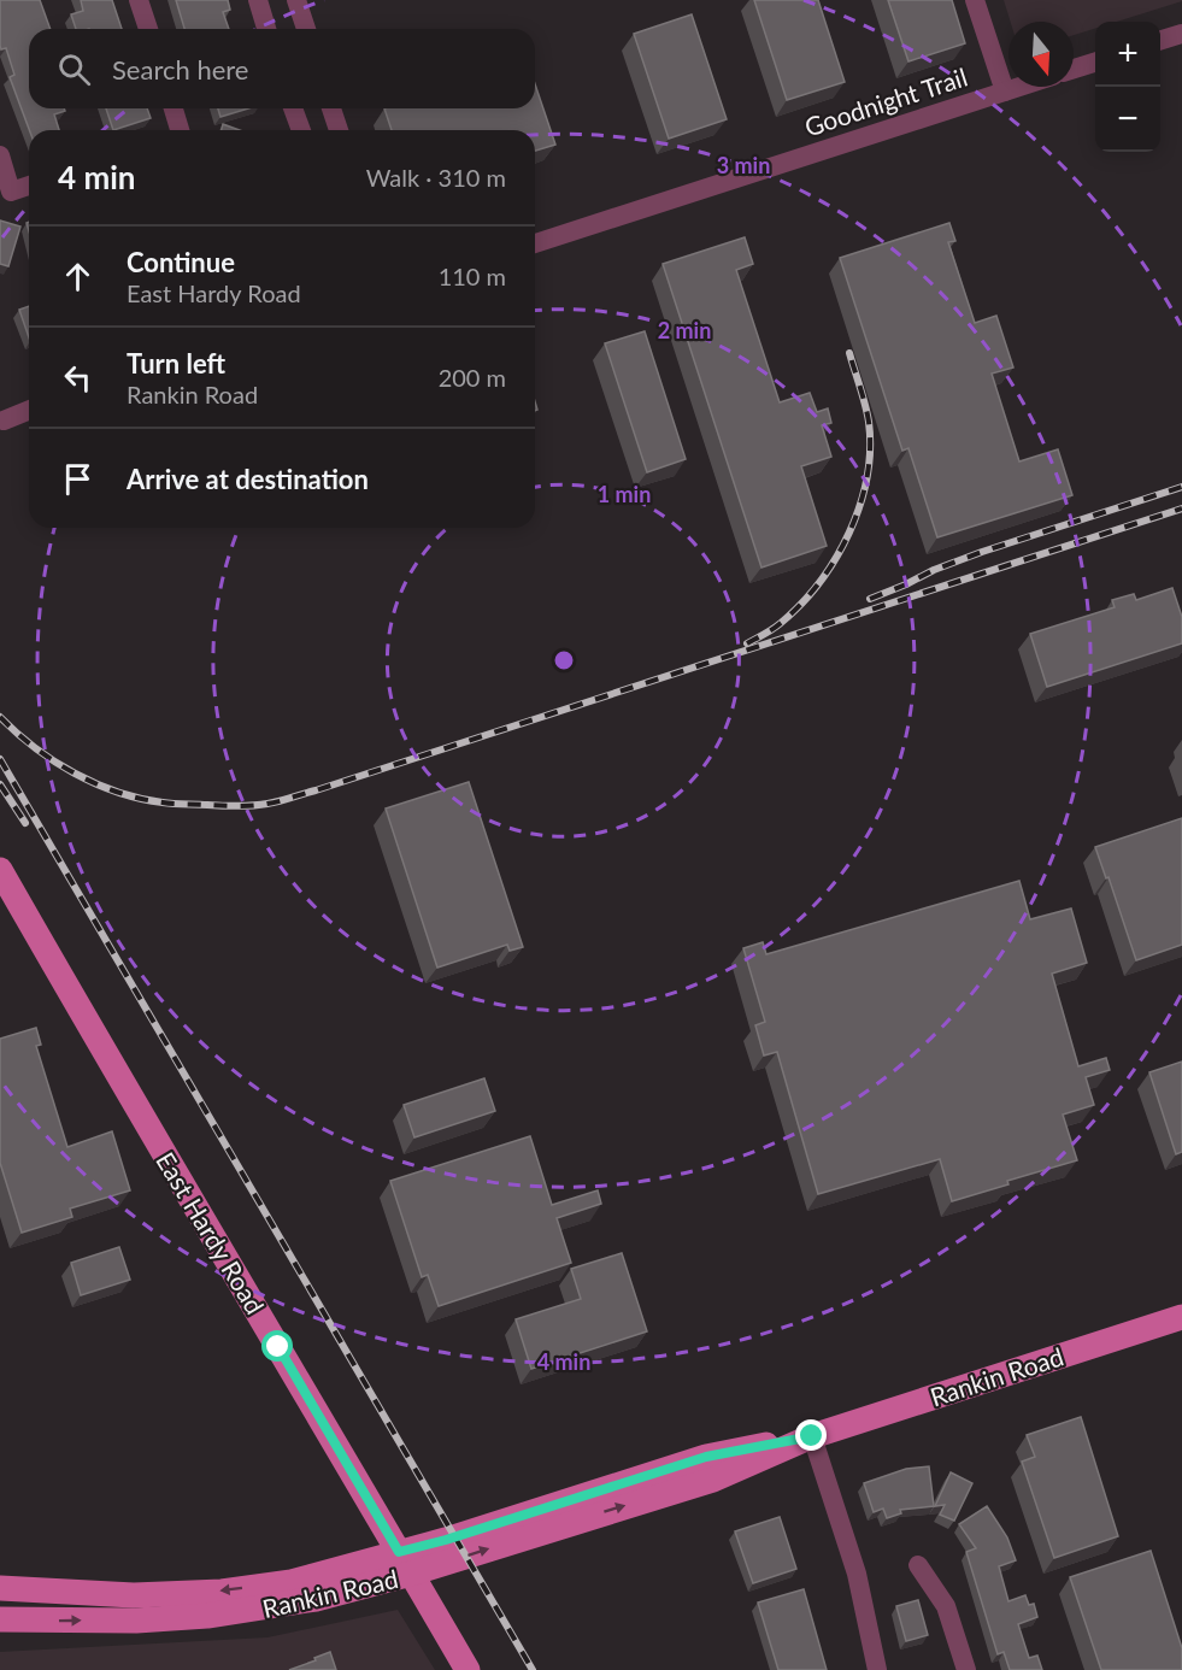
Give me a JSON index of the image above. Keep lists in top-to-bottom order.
{
  "streets": {
    "main road": ["East Hardy Road", "Rankin Road"],
    "street": ["Goodnight Trail"]
  },
  "crossings": [
    ["East Hardy Road", "Rankin Road"]
  ],
  "north": "bottom",
  "page": {
    "map_buttons": ["+", "−"],
    "search": "Search here",
    "heading": ["4 min", "Walk · 310 m"],
    "list": [
      ["Continue", "East Hardy Road", "110 m"],
      ["Turn left", "Rankin Road", "200 m"],
      "Arrive at destination"
    ]
  },
  "rings": [
    "3 min",
    "2 min",
    "1 min",
    "4 min"
  ]
}
